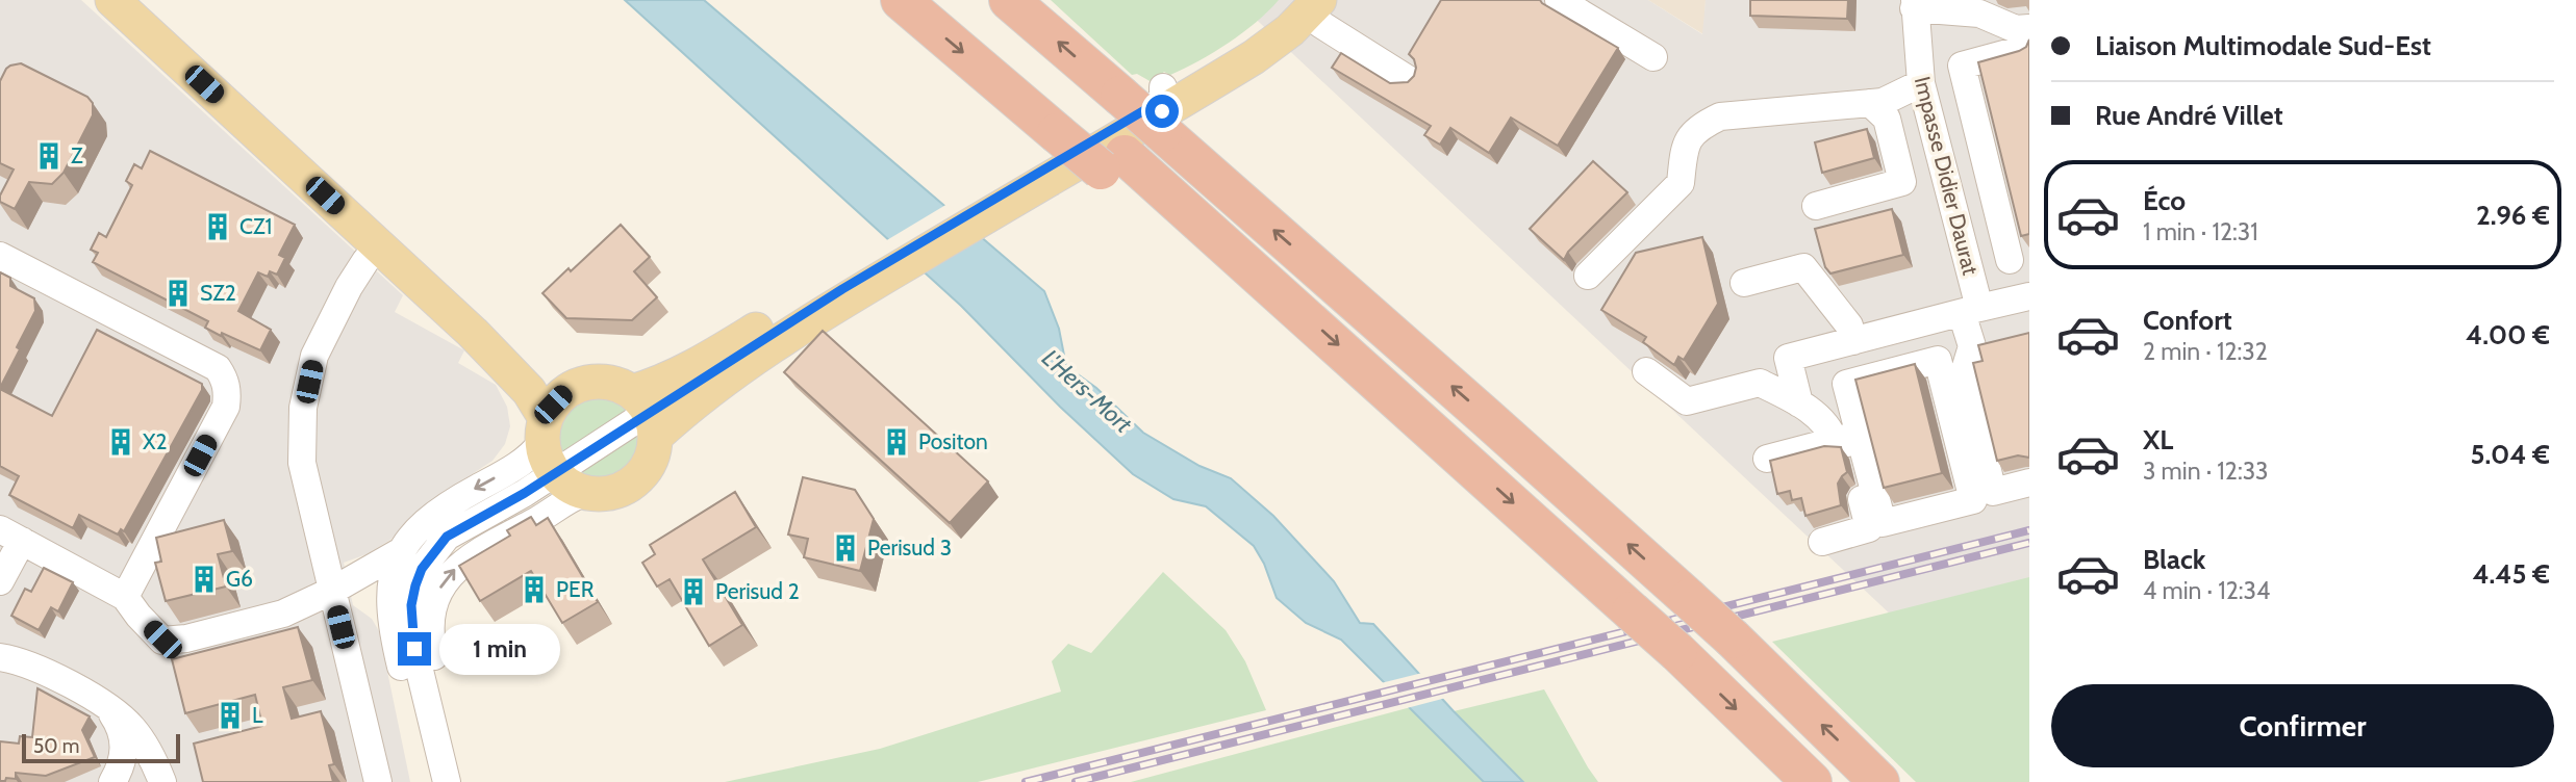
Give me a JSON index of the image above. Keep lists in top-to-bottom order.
{
  "streets": {
    "street": ["Impasse Didier Daurat"]
  },
  "water": ["L'Hers-Mort"],
  "places": {
    "building": [
      "Z",
      "CZ1",
      "SZ2",
      "X2",
      "Positon",
      "Perisud 3",
      "G6",
      "PER",
      "Perisud 2",
      "L"
    ]
  },
  "scale_bar": "50 m",
  "page": {
    "banner": ["Liaison Multimodale Sud-Est", "Rue André Villet"],
    "list": [
      {
        "name": "Éco",
        "note": "1 min · 12:31",
        "value": "2.96 €"
      },
      {
        "name": "Confort",
        "note": "2 min · 12:32",
        "value": "4.00 €"
      },
      {
        "name": "XL",
        "note": "3 min · 12:33",
        "value": "5.04 €"
      },
      {
        "name": "Black",
        "note": "4 min · 12:34",
        "value": "4.45 €"
      }
    ],
    "bubble": "1 min",
    "buttons": "Confirmer",
    "scale": "50 m"
  }
}
